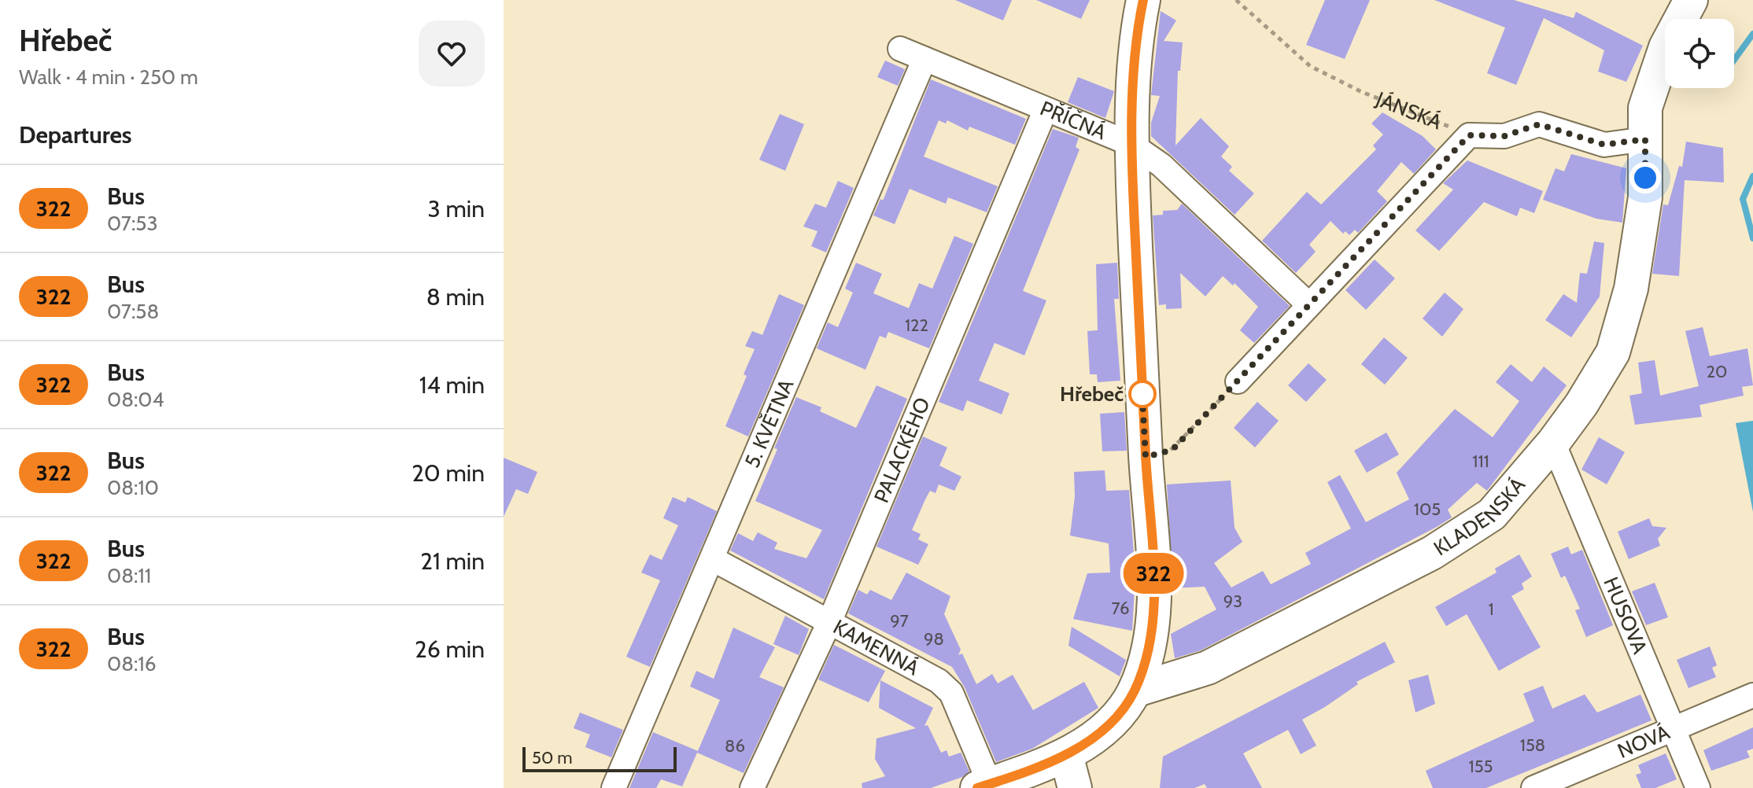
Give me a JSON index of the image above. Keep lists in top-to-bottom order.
{
  "streets": {
    "street": [
      "JÁNSKÁ",
      "PŘÍČNÁ",
      "5. KVĚTNA",
      "PALACKÉHO",
      "KLADENSKÁ",
      "HUSOVA",
      "KAMENNÁ",
      "NOVÁ"
    ]
  },
  "crossings": [
    ["JÁNSKÁ", "KLADENSKÁ"],
    ["PŘÍČNÁ", "5. KVĚTNA"],
    ["PŘÍČNÁ", "PALACKÉHO"],
    ["5. KVĚTNA", "KAMENNÁ"],
    ["PALACKÉHO", "KAMENNÁ"],
    ["KLADENSKÁ", "HUSOVA"],
    ["HUSOVA", "NOVÁ"]
  ],
  "places": ["Hřebeč"],
  "lines": ["bus line 322"],
  "house_numbers": [
    "122",
    "20",
    "111",
    "105",
    "93",
    "76",
    "1",
    "97",
    "98",
    "158",
    "86",
    "155"
  ],
  "scale_bar": "50 m",
  "page": {
    "heading": [
      ["Hřebeč", "Walk · 4 min · 250 m"],
      "Departures"
    ],
    "on_map": "322",
    "list": [
      {
        "mark": "322",
        "name": "Bus",
        "note": "07:53",
        "value": "3 min"
      },
      {
        "mark": "322",
        "name": "Bus",
        "note": "07:58",
        "value": "8 min"
      },
      {
        "mark": "322",
        "name": "Bus",
        "note": "08:04",
        "value": "14 min"
      },
      {
        "mark": "322",
        "name": "Bus",
        "note": "08:10",
        "value": "20 min"
      },
      {
        "mark": "322",
        "name": "Bus",
        "note": "08:11",
        "value": "21 min"
      },
      {
        "mark": "322",
        "name": "Bus",
        "note": "08:16",
        "value": "26 min"
      }
    ],
    "scale": "50 m"
  }
}
